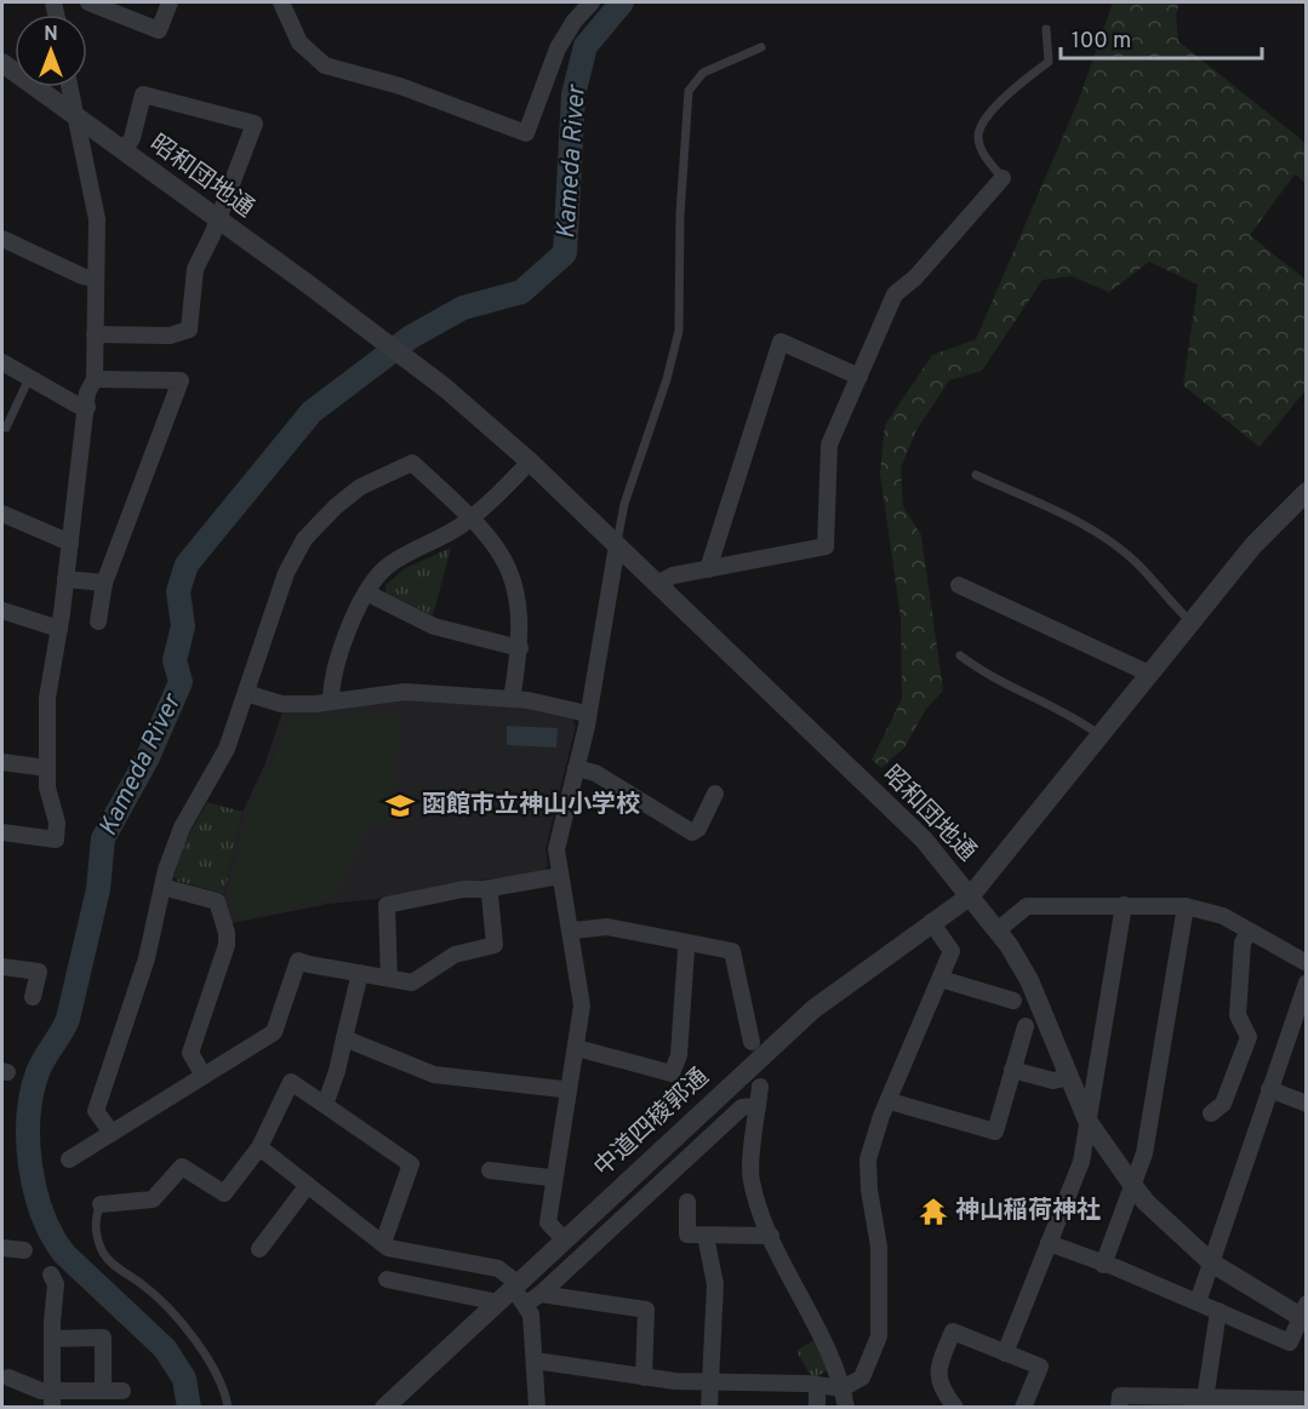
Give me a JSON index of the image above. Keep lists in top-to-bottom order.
{
  "streets": {
    "street": ["昭和団地通", "中道四稜郭通"]
  },
  "crossings": [
    ["昭和団地通", "中道四稜郭通"]
  ],
  "water": ["Kameda River"],
  "places": {
    "school or university": ["函館市立神山小学校"],
    "temple": ["神山稲荷神社"]
  },
  "scale_bar": "100 m",
  "north": "top"
}
